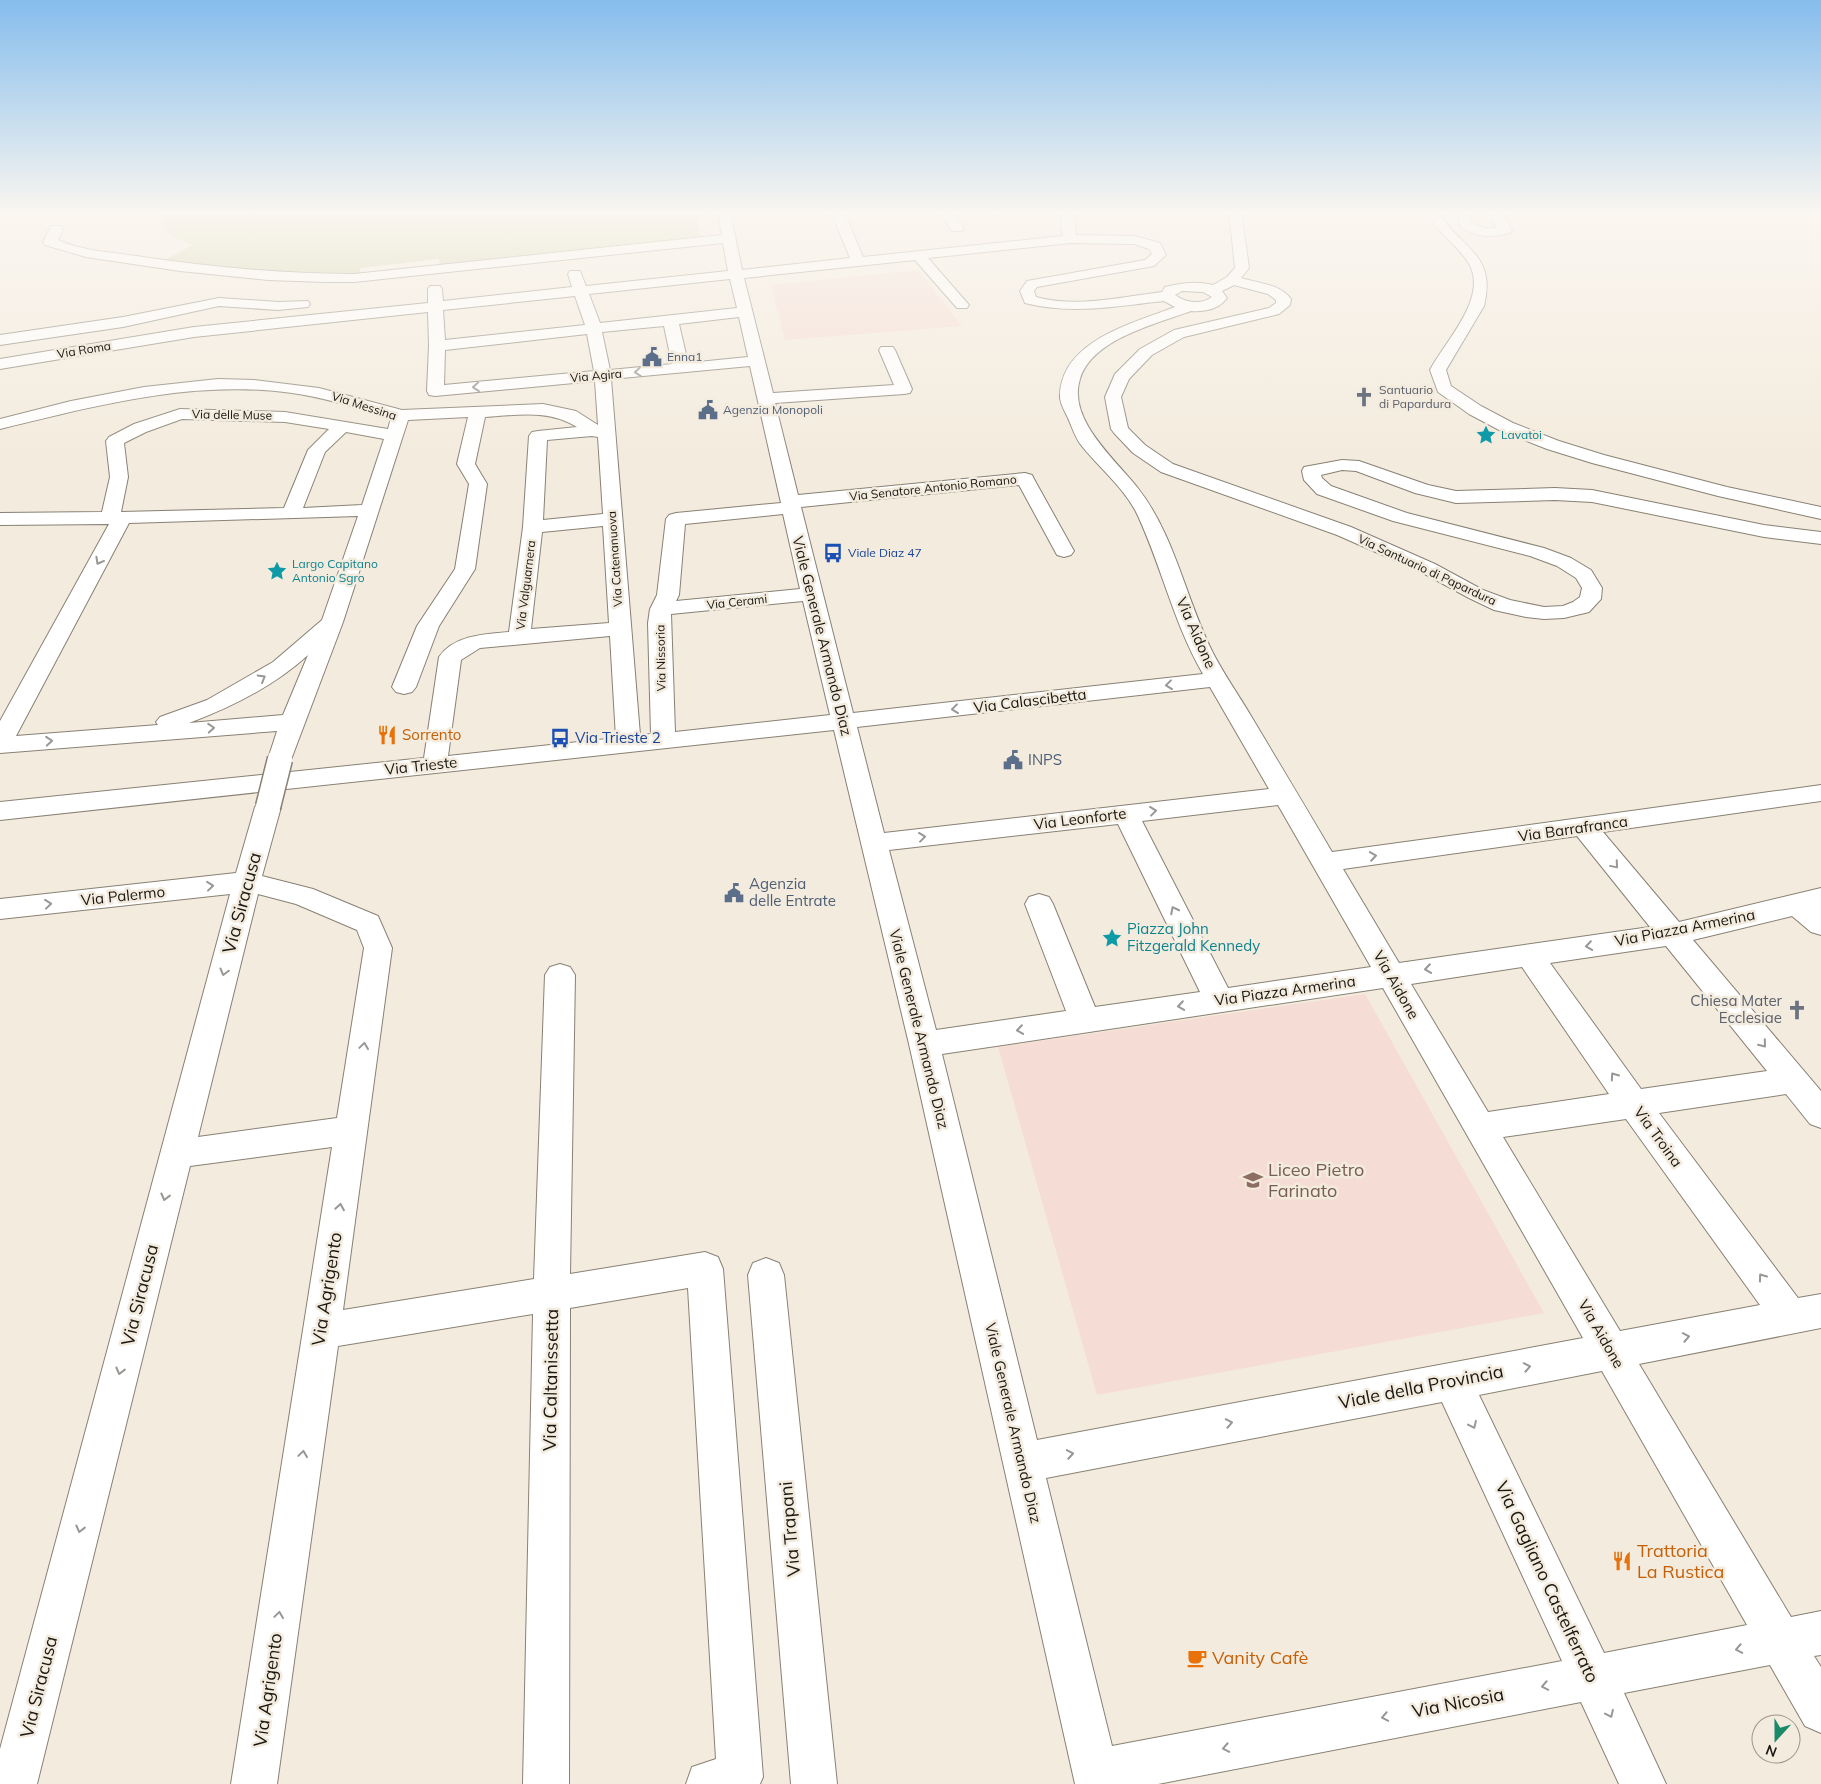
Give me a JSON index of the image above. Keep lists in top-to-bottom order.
{
  "streets": {
    "street": [
      "Via Roma",
      "Via Agira",
      "Via Messina",
      "Via delle Muse",
      "Via Senatore Antonio Romano",
      "Via Catenanuova",
      "Via Santuario di Papardura",
      "Via Valguarnera",
      "Via Cerami",
      "Via Aidone",
      "Viale Generale Armando Diaz",
      "Via Nissoria",
      "Via Calascibetta",
      "Via Trieste",
      "Via Leonforte",
      "Via Barrafranca",
      "Via Palermo",
      "Via Siracusa",
      "Via Piazza Armerina",
      "Via Troina",
      "Via Agrigento",
      "Via Caltanissetta",
      "Viale della Provincia",
      "Via Trapani",
      "Via Gagliano Castelferrato",
      "Via Nicosia"
    ]
  },
  "crossings": [
    ["Via Agira", "Via Catenanuova"],
    ["Via Agira", "Viale Generale Armando Diaz"],
    ["Via Messina", "Via delle Muse"],
    ["Via Messina", "Via Siracusa"],
    ["Via Senatore Antonio Romano", "Viale Generale Armando Diaz"],
    ["Via Senatore Antonio Romano", "Via Nissoria"],
    ["Via Catenanuova", "Via Valguarnera"],
    ["Via Catenanuova", "Via Trieste"],
    ["Via Valguarnera", "Via Trieste"],
    ["Via Cerami", "Viale Generale Armando Diaz"],
    ["Via Cerami", "Via Nissoria"],
    ["Via Aidone", "Via Calascibetta"],
    ["Via Aidone", "Via Leonforte"],
    ["Via Aidone", "Via Barrafranca"],
    ["Via Aidone", "Via Piazza Armerina"],
    ["Via Aidone", "Viale della Provincia"],
    ["Via Aidone", "Via Nicosia"],
    ["Viale Generale Armando Diaz", "Via Calascibetta"],
    ["Viale Generale Armando Diaz", "Via Trieste"],
    ["Viale Generale Armando Diaz", "Via Leonforte"],
    ["Viale Generale Armando Diaz", "Via Piazza Armerina"],
    ["Viale Generale Armando Diaz", "Viale della Provincia"],
    ["Viale Generale Armando Diaz", "Via Nicosia"],
    ["Via Nissoria", "Via Trieste"],
    ["Via Calascibetta", "Via Trieste"],
    ["Via Palermo", "Via Siracusa"],
    ["Via Palermo", "Via Agrigento"],
    ["Via Siracusa", "Via Agrigento"],
    ["Via Piazza Armerina", "Via Troina"],
    ["Via Troina", "Viale della Provincia"],
    ["Viale della Provincia", "Via Gagliano Castelferrato"],
    ["Via Gagliano Castelferrato", "Via Nicosia"]
  ],
  "one_way": [
    "Via delle Muse",
    "Via Calascibetta",
    "Via Leonforte",
    "Via Barrafranca",
    "Via Siracusa",
    "Via Agrigento",
    "Via Gagliano Castelferrato",
    "Via Nicosia"
  ],
  "places": {
    "public building": [
      "Enna1",
      "Agenzia Monopoli",
      "INPS",
      "Agenzia delle Entrate"
    ],
    "church": ["Santuario di Papardura", "Chiesa Mater Ecclesiae"],
    "place": ["Lavatoi", "Largo Capitano Antonio Sgro", "Piazza John Fitzgerald Kennedy"],
    "bus stop": ["Viale Diaz 47", "Via Trieste 2"],
    "restaurant": ["Sorrento", "Trattoria La Rustica"],
    "school or university": ["Liceo Pietro Farinato"],
    "cafe": ["Vanity Cafè"]
  },
  "north": "bottom"
}
